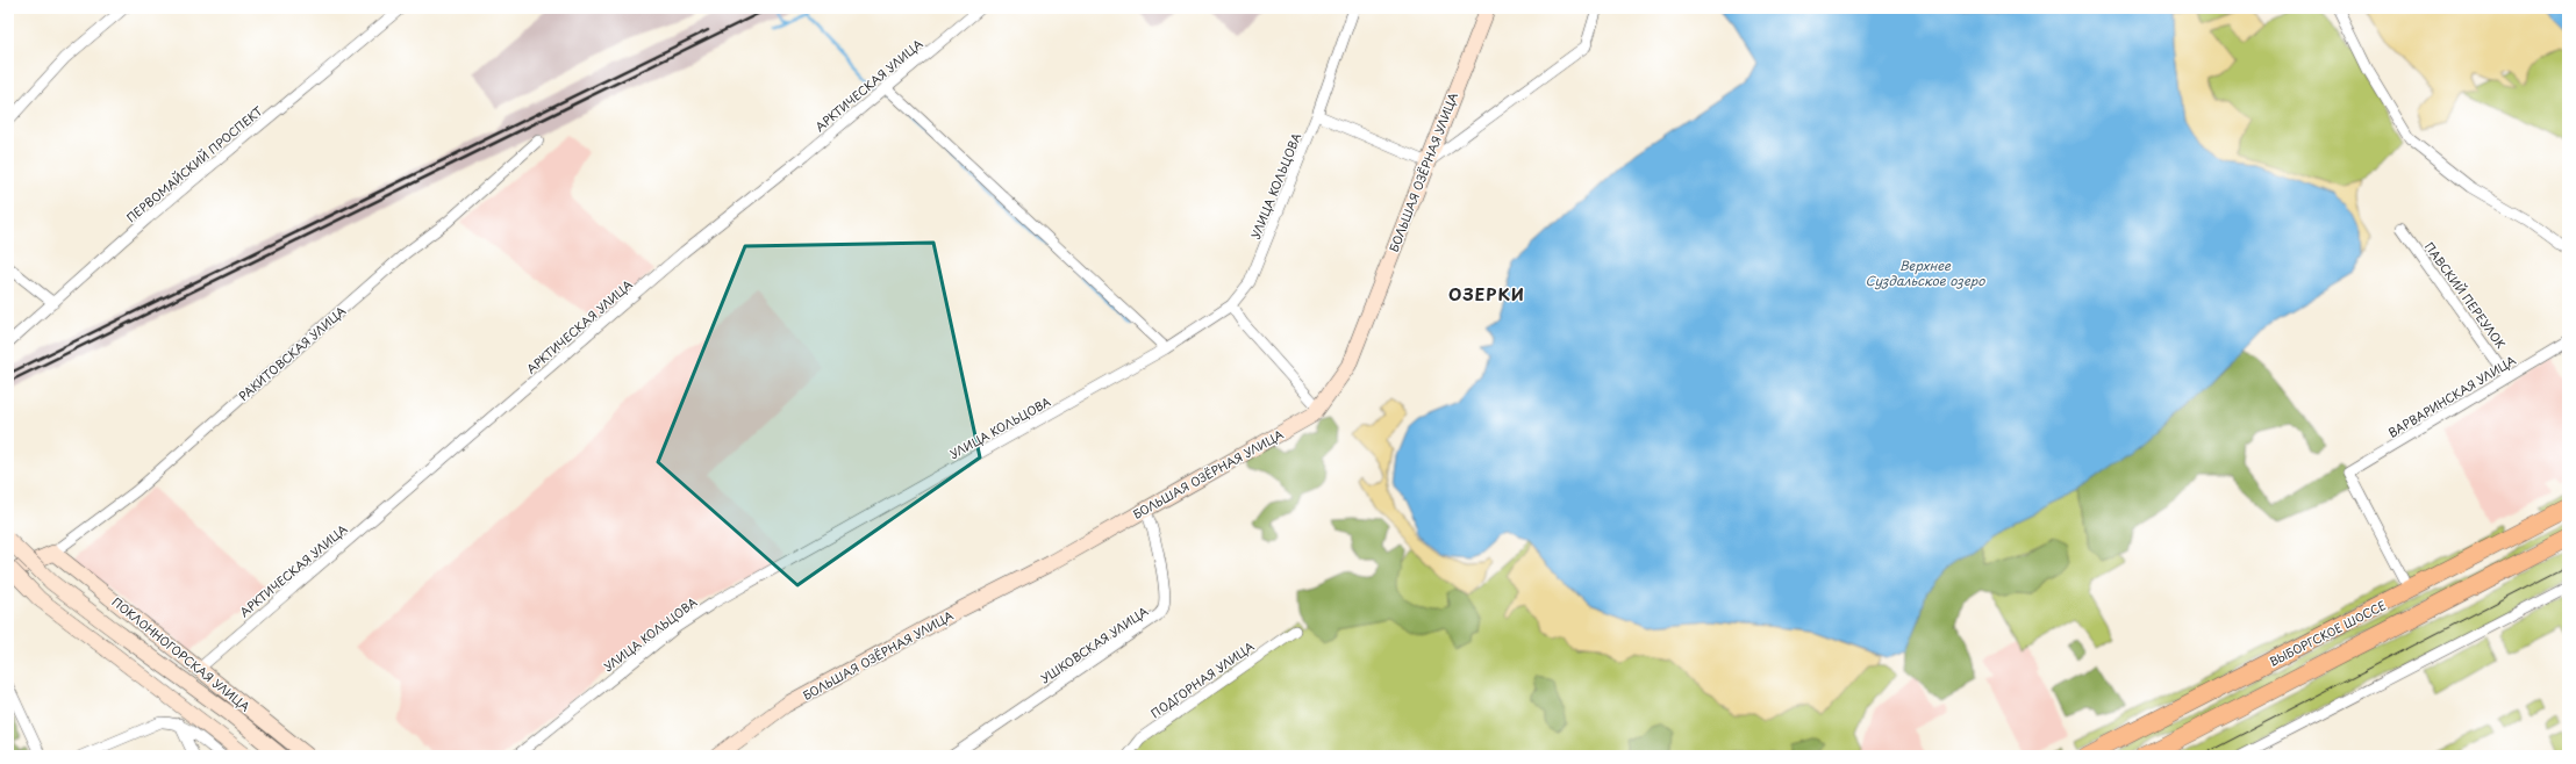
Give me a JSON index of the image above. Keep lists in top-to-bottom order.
{
  "streets": {
    "main road": ["ВЫБОРГСКОЕ ШОССЕ"],
    "street": [
      "АРКТИЧЕСКАЯ УЛИЦА",
      "ПЕРВОМАЙСКИЙ ПРОСПЕКТ",
      "БОЛЬШАЯ ОЗЁРНАЯ УЛИЦА",
      "УЛИЦА КОЛЬЦОВА",
      "ПАВСКИЙ ПЕРЕУЛОК",
      "РАКИТОВСКАЯ УЛИЦА",
      "ВАРВАРИНСКАЯ УЛИЦА",
      "УШКОВСКАЯ УЛИЦА",
      "ПОКЛОННОГОРСКАЯ УЛИЦА",
      "ПОДГОРНАЯ УЛИЦА"
    ]
  },
  "crossings": [
    ["АРКТИЧЕСКАЯ УЛИЦА", "ПОКЛОННОГОРСКАЯ УЛИЦА"],
    ["БОЛЬШАЯ ОЗЁРНАЯ УЛИЦА", "УШКОВСКАЯ УЛИЦА"],
    ["ПАВСКИЙ ПЕРЕУЛОК", "ВАРВАРИНСКАЯ УЛИЦА"],
    ["РАКИТОВСКАЯ УЛИЦА", "ПОКЛОННОГОРСКАЯ УЛИЦА"],
    ["ВАРВАРИНСКАЯ УЛИЦА", "ВЫБОРГСКОЕ ШОССЕ"]
  ],
  "districts": ["ОЗЕРКИ"],
  "water": ["Верхнее Суздальское озеро"]
}
